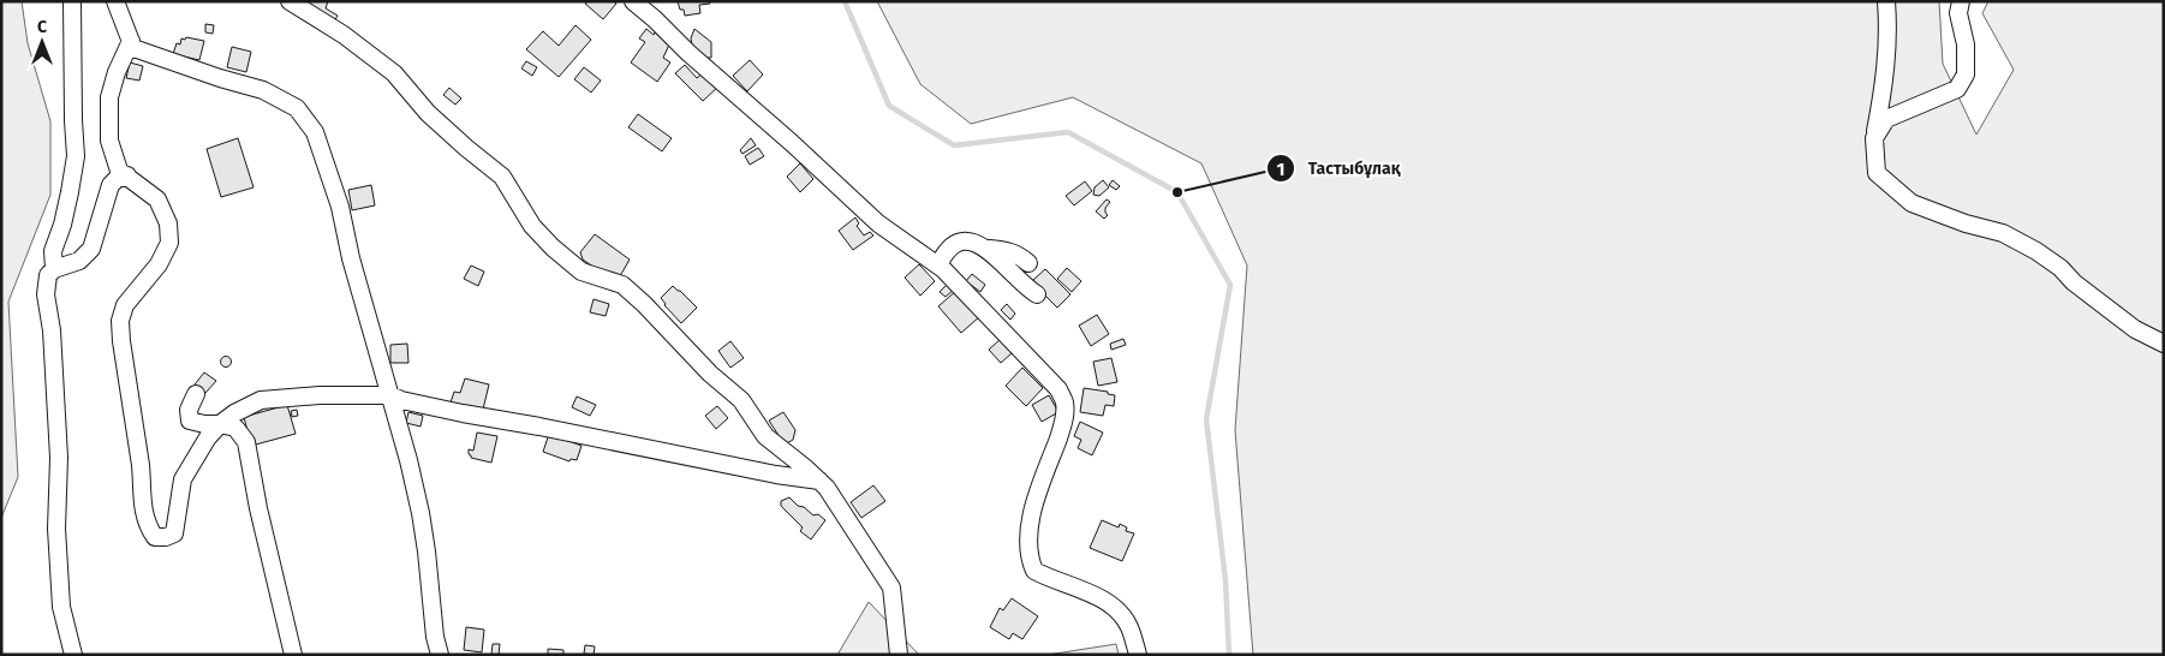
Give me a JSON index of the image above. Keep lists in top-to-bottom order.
{
  "places": ["Тастыбұлақ"],
  "north": "top"
}
